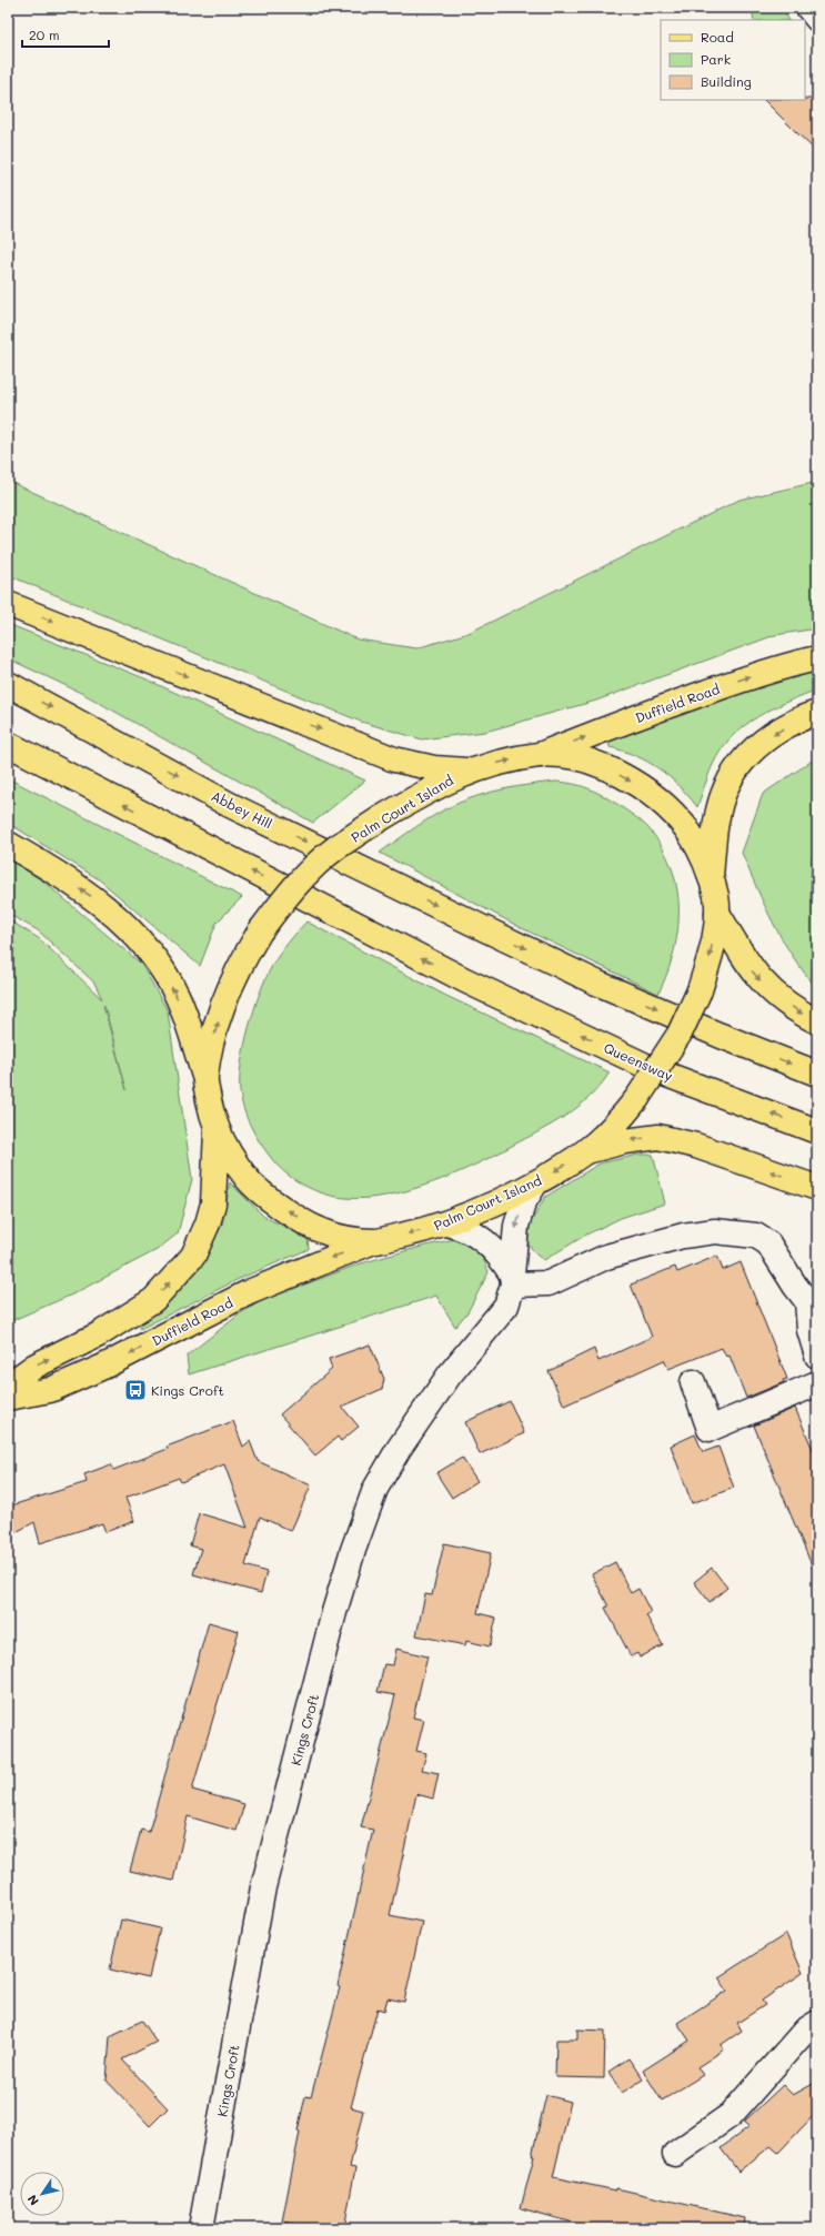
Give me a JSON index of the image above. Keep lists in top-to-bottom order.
{
  "streets": {
    "main road": [
      "Duffield Road",
      "Palm Court Island",
      "Abbey Hill",
      "Queensway"
    ],
    "street": ["Kings Croft"]
  },
  "crossings": [
    ["Duffield Road", "Palm Court Island"],
    ["Palm Court Island", "Kings Croft"]
  ],
  "places": {
    "bus stop": ["Kings Croft"]
  },
  "legend": ["Road", "Park", "Building"],
  "scale_bar": "20 m",
  "north": "bottom left"
}
